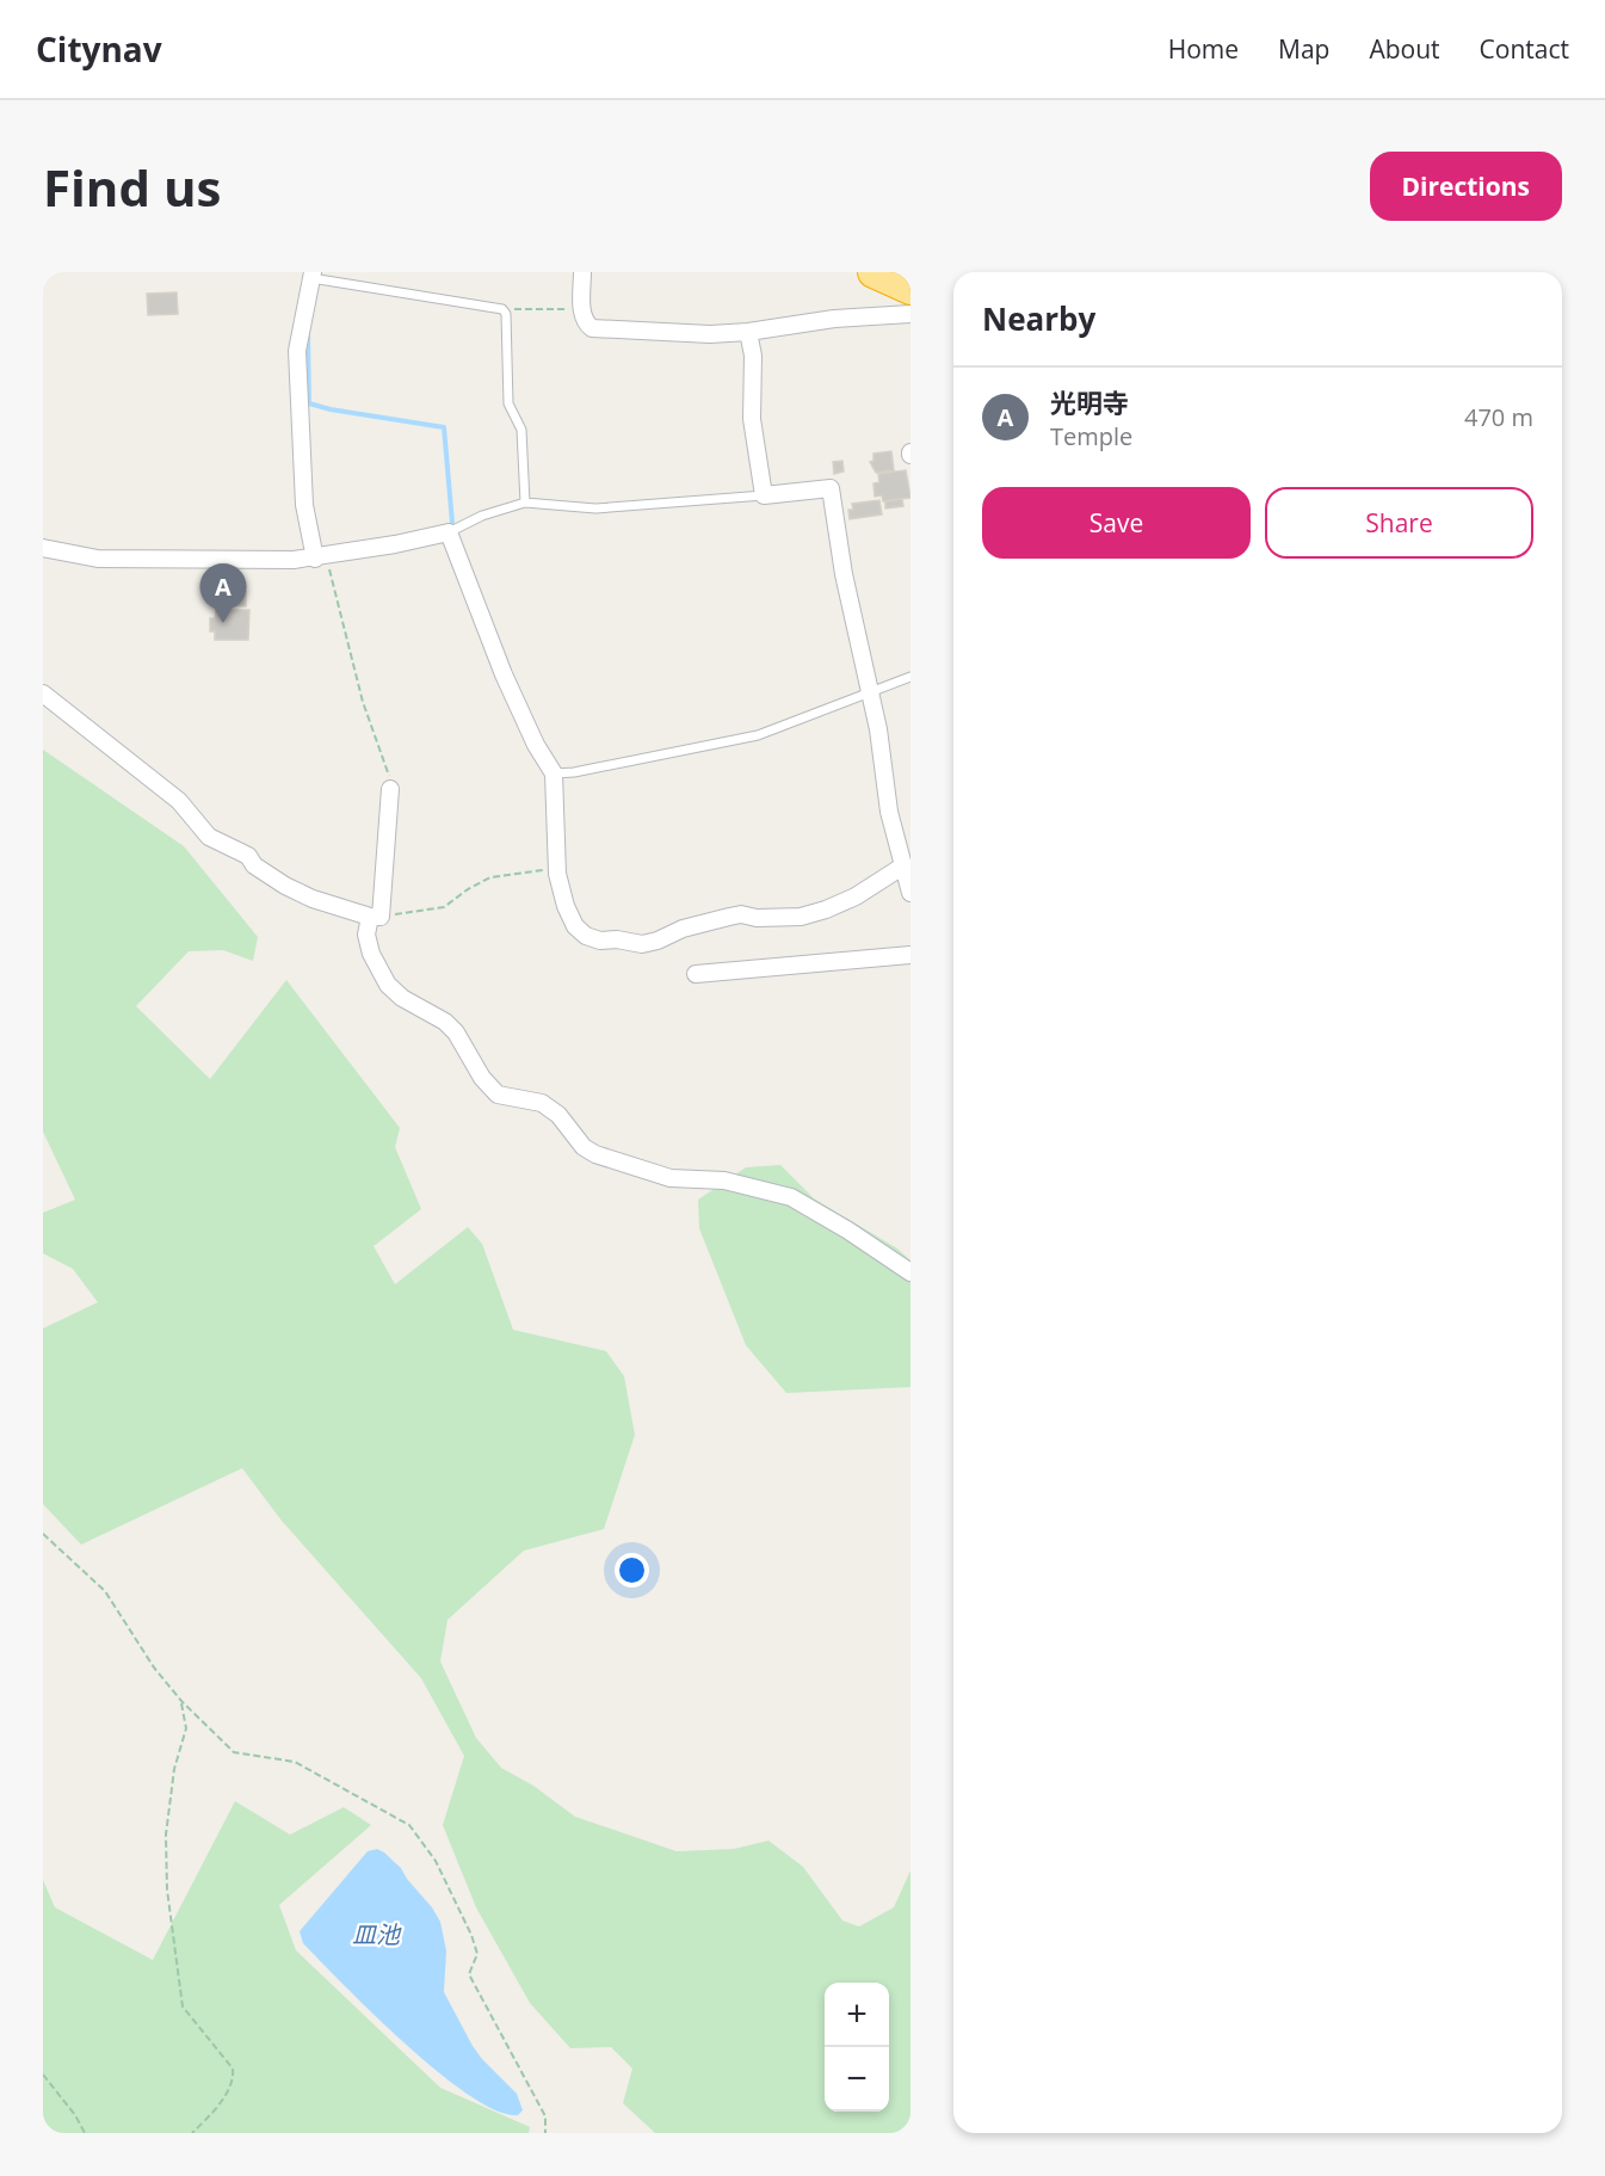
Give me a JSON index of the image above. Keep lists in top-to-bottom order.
{
  "water": ["皿池"],
  "page": {
    "header": "Citynav",
    "nav": [
      "Home",
      "Map",
      "About",
      "Contact"
    ],
    "buttons": [
      "Directions",
      ["Save", "Share"]
    ],
    "title": "Find us",
    "heading": "Nearby",
    "list": [
      {
        "mark": "A",
        "name": "光明寺",
        "note": "Temple",
        "value": "470 m"
      }
    ],
    "pins": "A",
    "map_buttons": ["+", "−"]
  }
}
